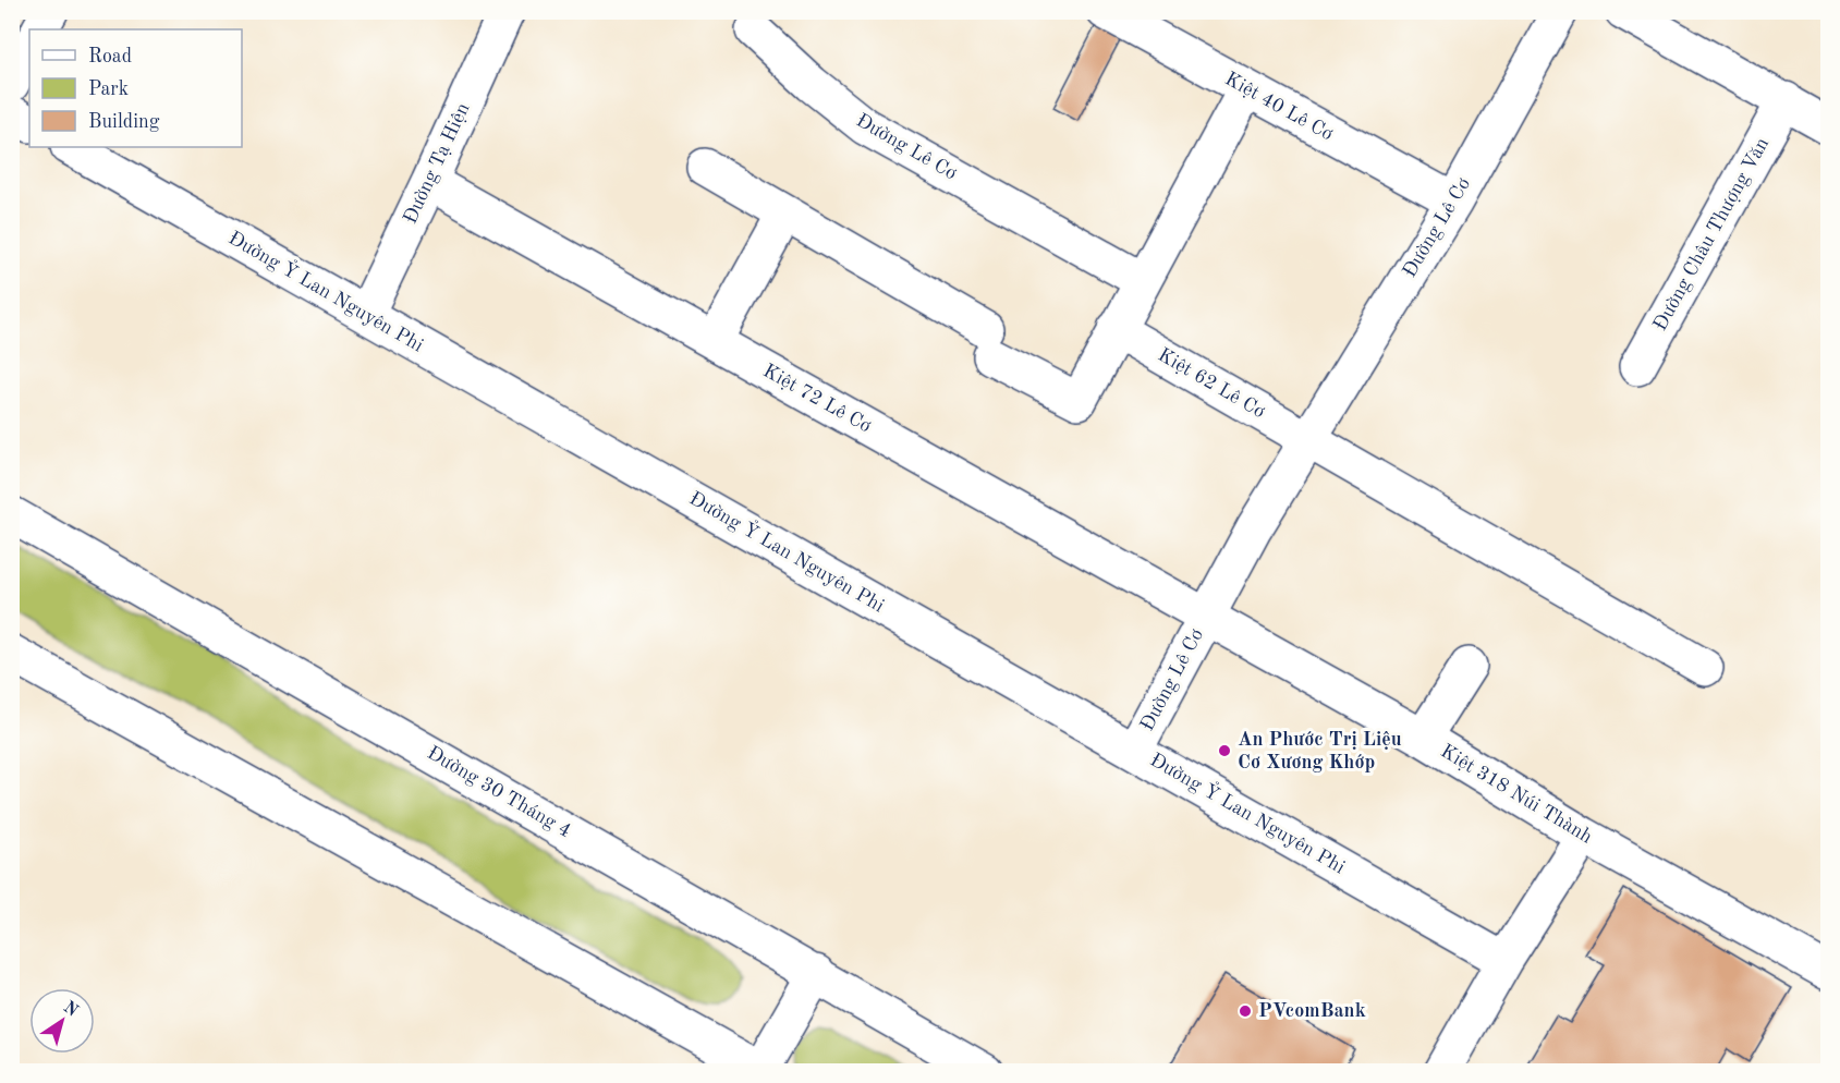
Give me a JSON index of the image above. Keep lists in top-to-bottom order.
{
  "streets": {
    "street": [
      "Kiệt 40 Lê Cơ",
      "Đường Lê Cơ",
      "Đường Tạ Hiện",
      "Đường Châu Thượng Văn",
      "Đường Ỷ Lan Nguyên Phi",
      "Kiệt 62 Lê Cơ",
      "Kiệt 72 Lê Cơ",
      "Đường 30 Tháng 4",
      "Kiệt 318 Núi Thành"
    ]
  },
  "crossings": [
    ["Kiệt 40 Lê Cơ", "Đường Lê Cơ"],
    ["Đường Lê Cơ", "Đường Ỷ Lan Nguyên Phi"],
    ["Đường Lê Cơ", "Kiệt 62 Lê Cơ"],
    ["Đường Lê Cơ", "Kiệt 72 Lê Cơ"],
    ["Đường Lê Cơ", "Kiệt 318 Núi Thành"],
    ["Đường Tạ Hiện", "Đường Ỷ Lan Nguyên Phi"],
    ["Đường Tạ Hiện", "Kiệt 72 Lê Cơ"],
    ["Kiệt 72 Lê Cơ", "Kiệt 318 Núi Thành"]
  ],
  "places": ["An Phước Trị Liệu Cơ Xương Khớp", "PVcomBank"],
  "legend": ["Road", "Park", "Building"],
  "north": "top right"
}
